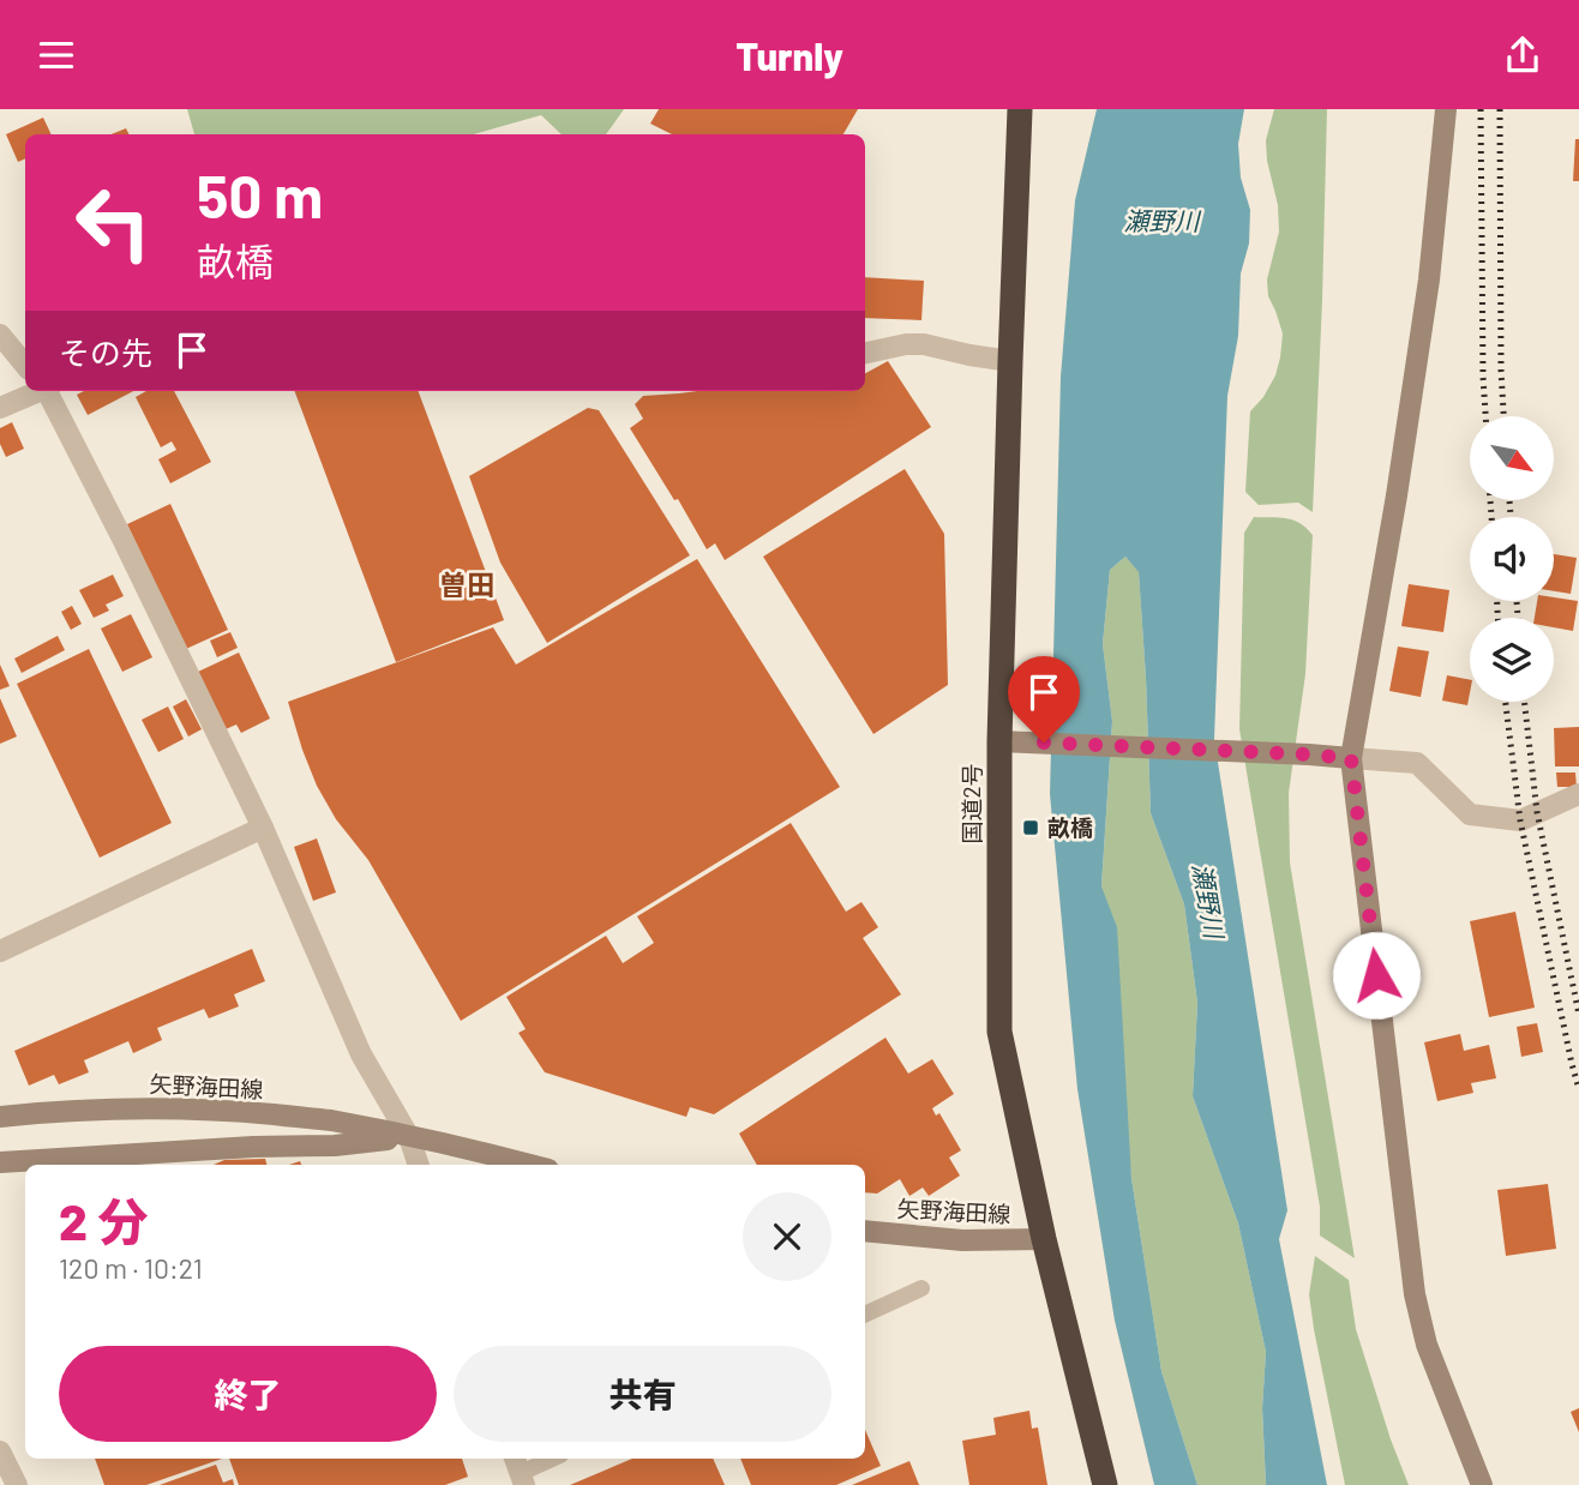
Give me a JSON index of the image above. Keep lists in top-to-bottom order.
{
  "streets": {
    "highway": ["国道2号"],
    "street": ["矢野海田線"]
  },
  "crossings": [
    ["国道2号", "矢野海田線"]
  ],
  "districts": ["曽田"],
  "water": ["瀬野川"],
  "places": {
    "transit": ["畝橋"]
  },
  "north": "bottom right",
  "page": {
    "header": "Turnly",
    "turn": ["50 m", "畝橋"],
    "then": "その先",
    "heading": ["2 分", "120 m · 10:21"],
    "buttons": ["終了", "共有"]
  }
}
